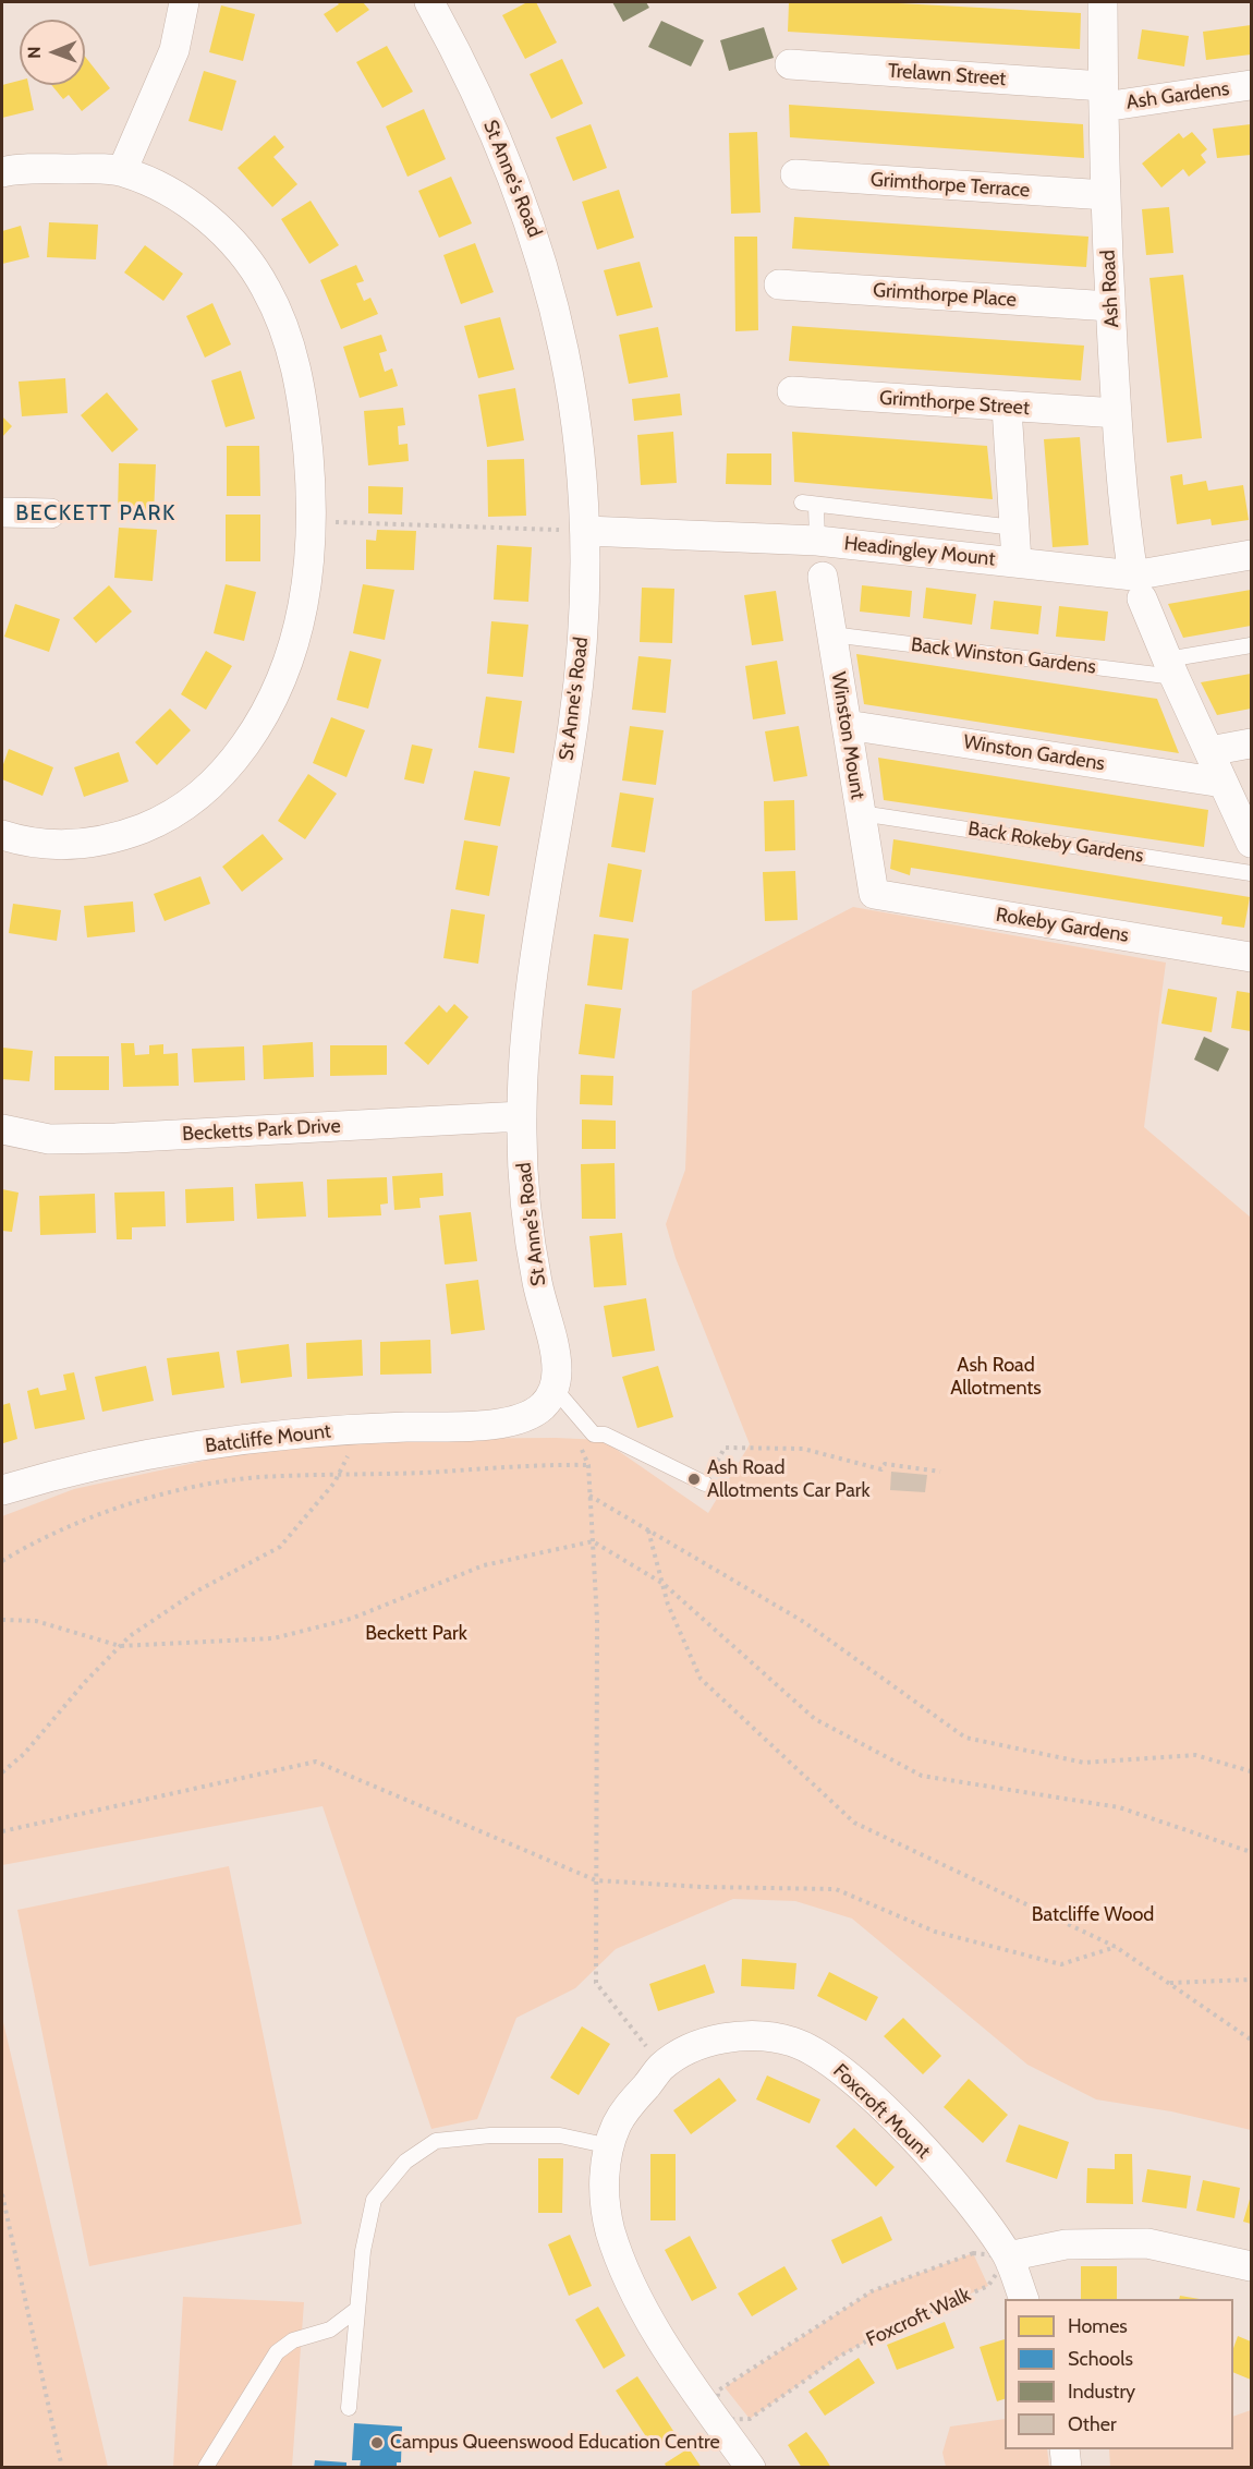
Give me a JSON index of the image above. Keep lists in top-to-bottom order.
{
  "streets": {
    "street": [
      "Trelawn Street",
      "Ash Gardens",
      "St Anne's Road",
      "Grimthorpe Terrace",
      "Ash Road",
      "Grimthorpe Place",
      "Grimthorpe Street",
      "Headingley Mount",
      "Winston Mount",
      "Winston Gardens",
      "Rokeby Gardens",
      "Becketts Park Drive",
      "Batcliffe Mount",
      "Foxcroft Mount"
    ],
    "lane": ["Back Winston Gardens", "Back Rokeby Gardens"],
    "path": ["Foxcroft Walk"]
  },
  "crossings": [
    ["Trelawn Street", "Ash Gardens"],
    ["Trelawn Street", "Ash Road"],
    ["Ash Gardens", "Ash Road"],
    ["St Anne's Road", "Headingley Mount"],
    ["St Anne's Road", "Becketts Park Drive"],
    ["St Anne's Road", "Batcliffe Mount"],
    ["Grimthorpe Terrace", "Ash Road"],
    ["Ash Road", "Grimthorpe Place"],
    ["Ash Road", "Grimthorpe Street"],
    ["Ash Road", "Headingley Mount"],
    ["Ash Road", "Back Winston Gardens"],
    ["Ash Road", "Winston Gardens"],
    ["Back Winston Gardens", "Winston Mount"],
    ["Winston Mount", "Winston Gardens"],
    ["Winston Mount", "Back Rokeby Gardens"],
    ["Winston Mount", "Rokeby Gardens"],
    ["Foxcroft Mount", "Foxcroft Walk"]
  ],
  "districts": ["BECKETT PARK"],
  "parks": ["Ash Road Allotments", "Beckett Park", "Batcliffe Wood"],
  "places": ["Ash Road Allotments Car Park", "Campus Queenswood Education Centre"],
  "legend": [
    "Homes",
    "Schools",
    "Industry",
    "Other"
  ],
  "north": "left"
}
